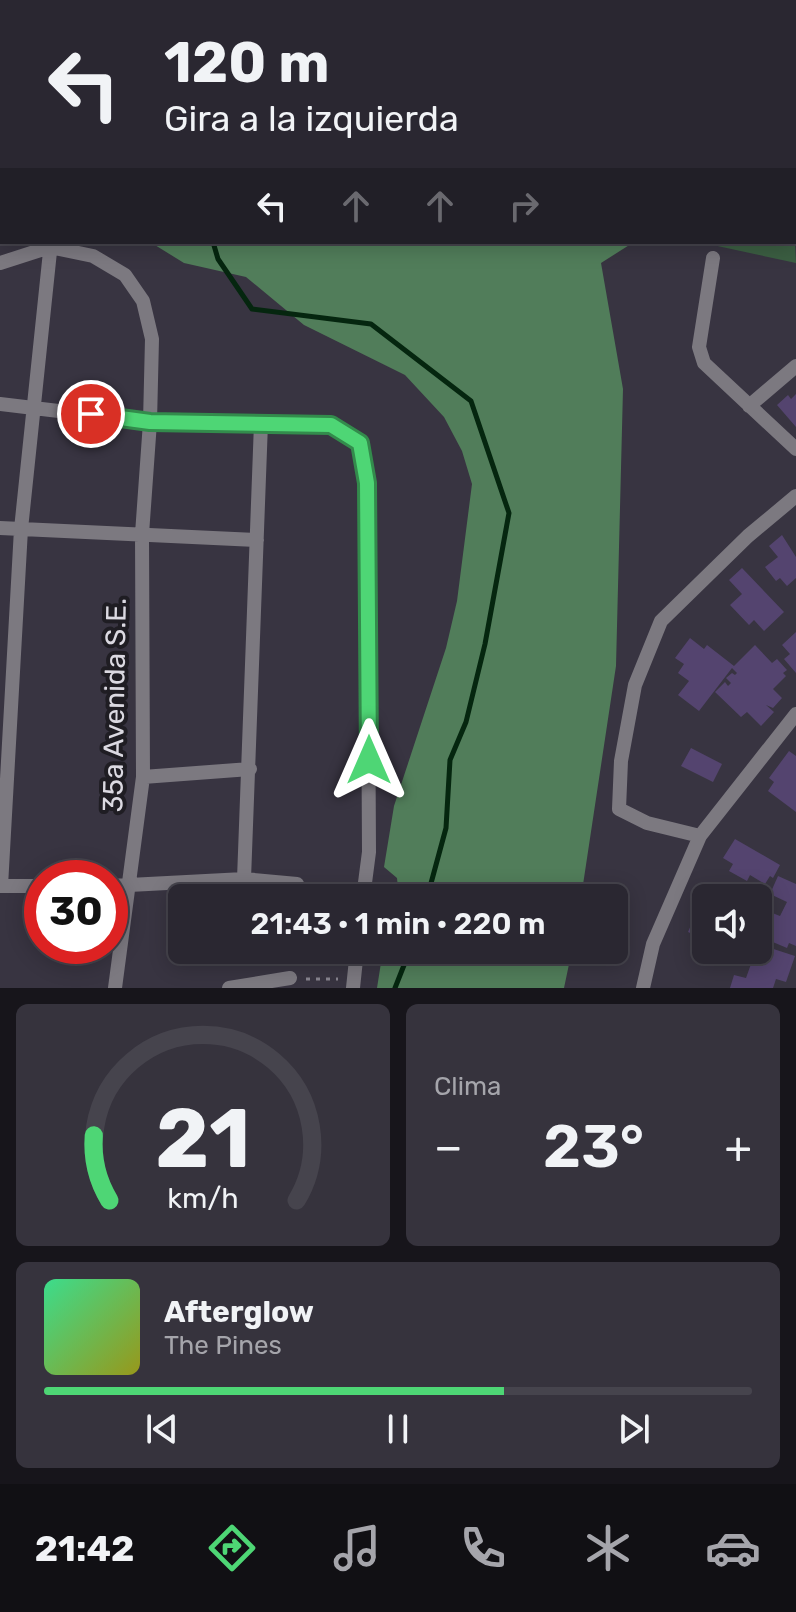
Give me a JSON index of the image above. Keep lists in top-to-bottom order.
{
  "streets": {
    "street": ["35a Avenida S.E."]
  },
  "page": {
    "turn": ["120 m", "Gira a la izquierda"],
    "limit": "30",
    "trip": "21:43 · 1 min · 220 m",
    "tile": "Clima",
    "heat": ["−", "23°", "+"],
    "song": ["Afterglow", "The Pines"],
    "tabs": "21:42",
    "gauge": ["21", "km/h"]
  }
}
